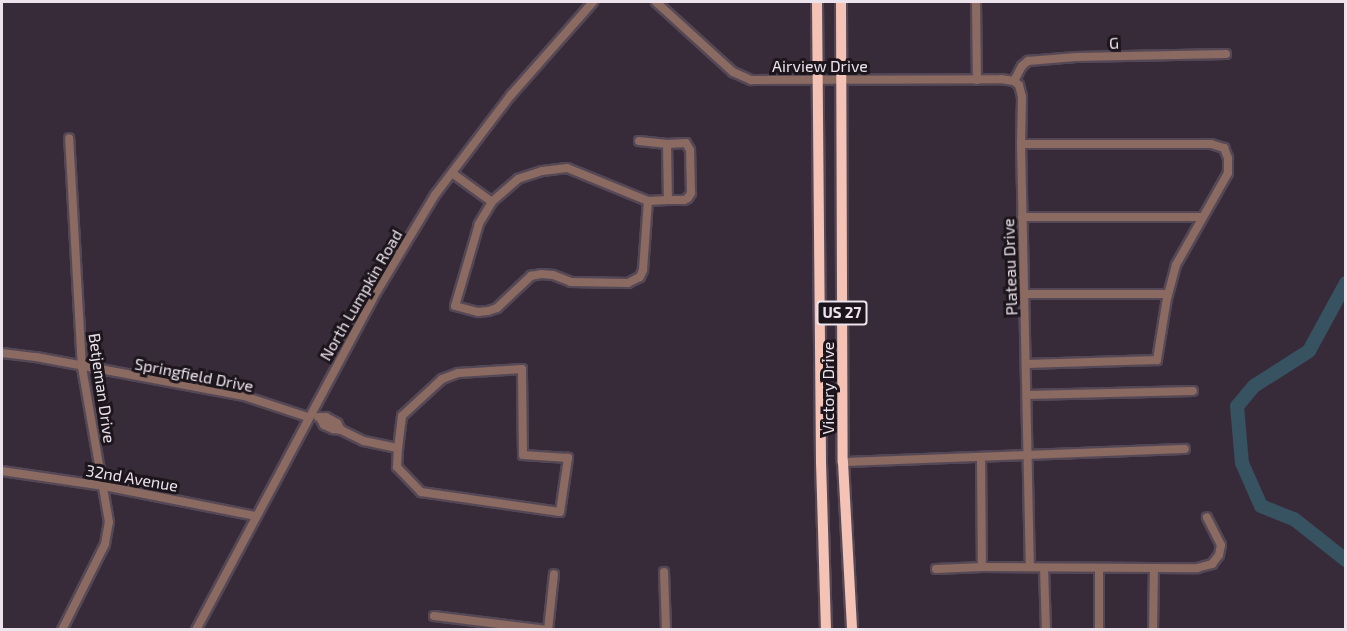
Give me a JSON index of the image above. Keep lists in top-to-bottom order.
{
  "streets": {
    "highway": ["US 27", "Victory Drive"],
    "street": [
      "G",
      "Airview Drive",
      "Plateau Drive",
      "North Lumpkin Road",
      "Springfield Drive",
      "Betjeman Drive",
      "32nd Avenue"
    ]
  },
  "crossings": [
    ["G", "Airview Drive"],
    ["G", "Plateau Drive"],
    ["Airview Drive", "Plateau Drive"],
    ["Airview Drive", "Victory Drive"],
    ["North Lumpkin Road", "Springfield Drive"],
    ["North Lumpkin Road", "32nd Avenue"],
    ["Springfield Drive", "Betjeman Drive"],
    ["Betjeman Drive", "32nd Avenue"]
  ]
}
